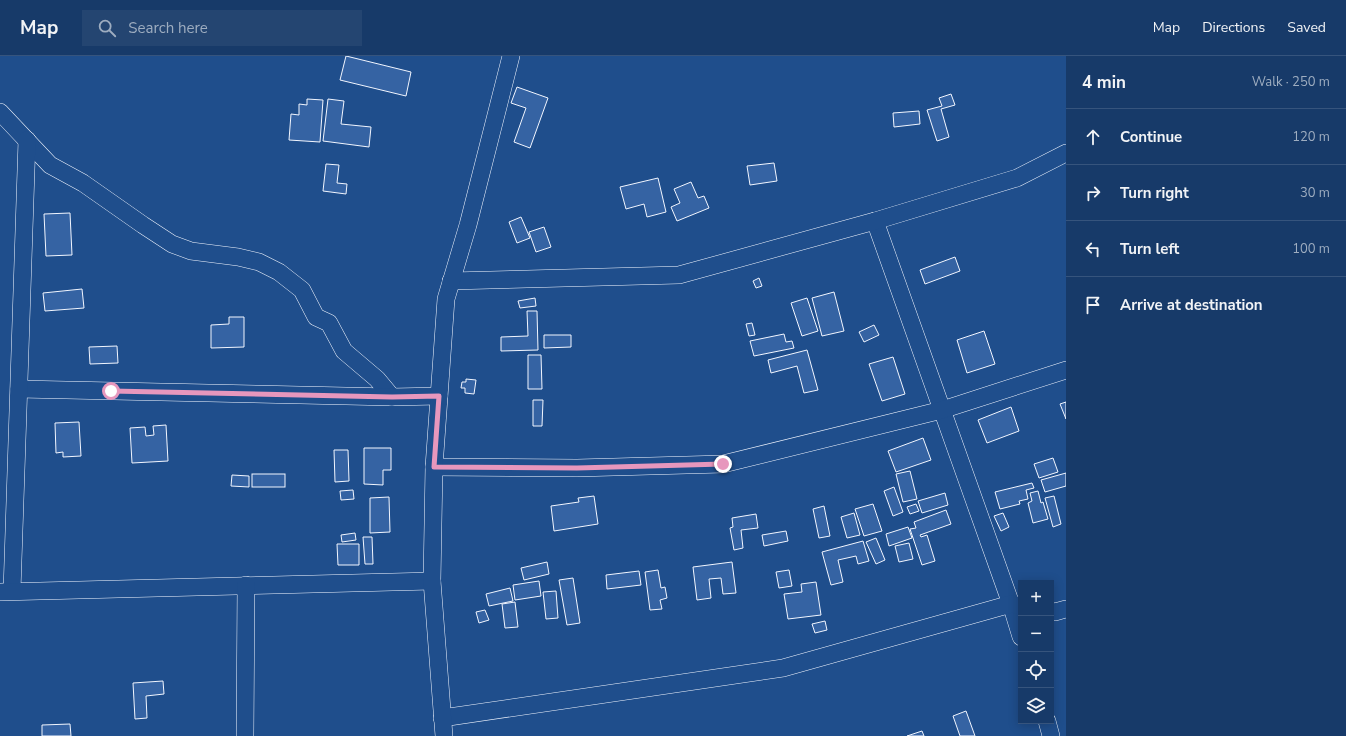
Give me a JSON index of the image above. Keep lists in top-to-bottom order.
{
  "page": {
    "header": "Map",
    "search": "Search here",
    "nav": ["Map", "Directions", "Saved"],
    "heading": ["4 min", "Walk · 250 m"],
    "list": [
      ["Continue", "120 m"],
      ["Turn right", "30 m"],
      ["Turn left", "100 m"],
      "Arrive at destination"
    ],
    "map_buttons": ["+", "−"]
  }
}
